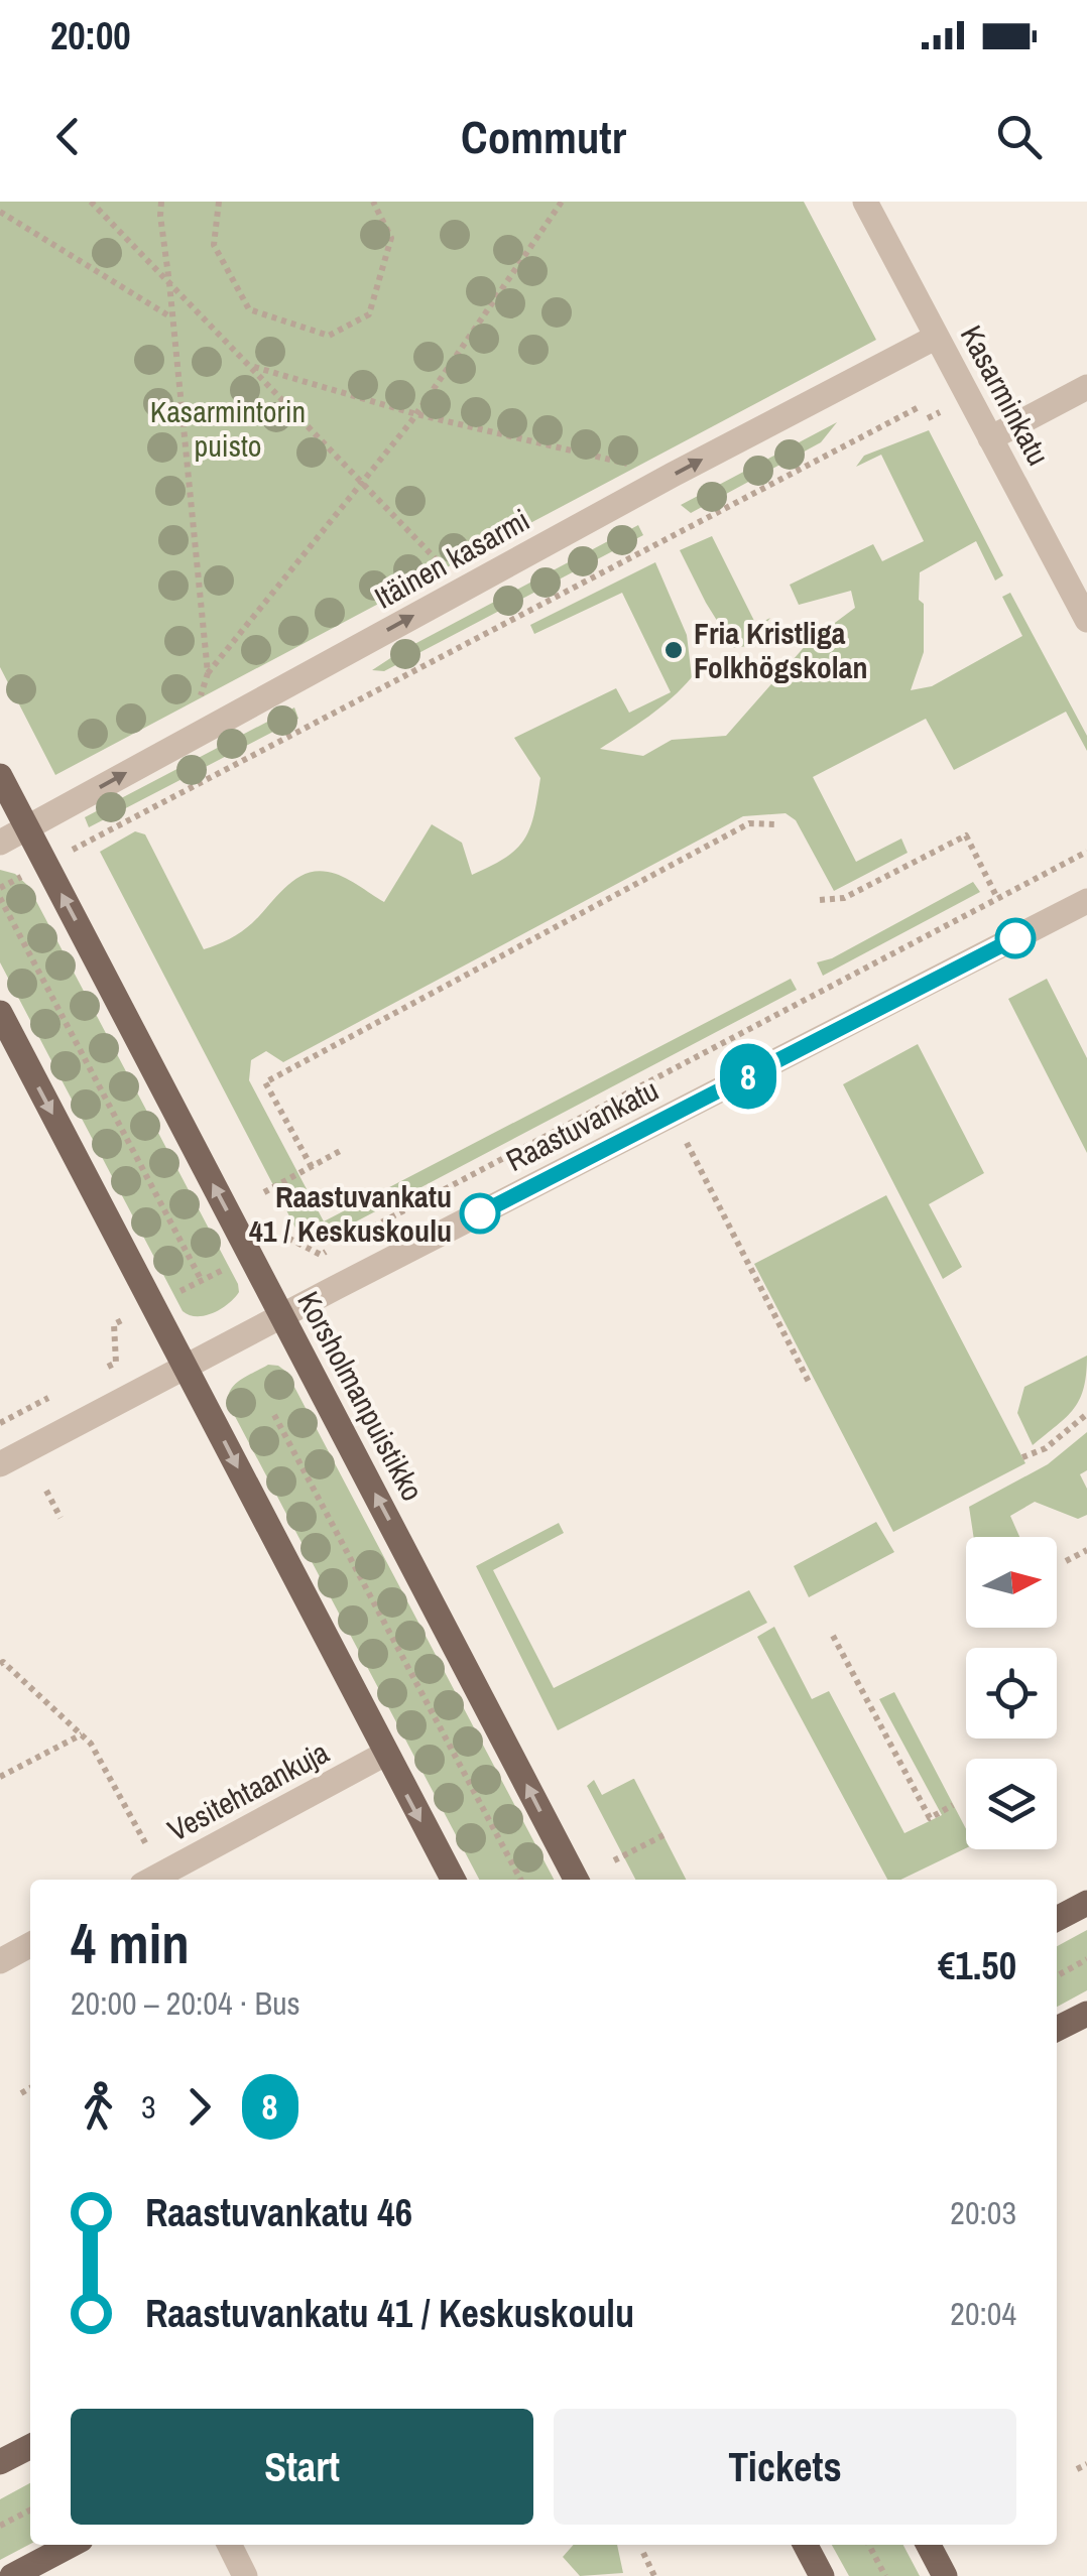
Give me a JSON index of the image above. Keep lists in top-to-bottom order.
{
  "streets": {
    "main road": ["Korsholmanpuistikko"],
    "street": [
      "Kasarminkatu",
      "Itäinen kasarmi",
      "Raastuvankatu",
      "Vesitehtaankuja"
    ]
  },
  "crossings": [
    ["Kasarminkatu", "Itäinen kasarmi"],
    ["Itäinen kasarmi", "Korsholmanpuistikko"],
    ["Raastuvankatu", "Korsholmanpuistikko"]
  ],
  "one_way": ["Itäinen kasarmi"],
  "parks": ["Kasarmintorin puisto"],
  "places": ["Fria Kristliga Folkhögskolan", "Raastuvankatu 41 / Keskuskoulu"],
  "lines": ["bus line 8"],
  "north": "right",
  "page": {
    "status": "20:00",
    "header": "Commutr",
    "on_map": "8",
    "heading": ["4 min", "20:00 – 20:04 · Bus", "€1.50"],
    "legs": ["3", "8"],
    "list": [
      {
        "name": "Raastuvankatu 46",
        "value": "20:03"
      },
      {
        "name": "Raastuvankatu 41 / Keskuskoulu",
        "value": "20:04"
      }
    ],
    "buttons": ["Start", "Tickets"]
  }
}
